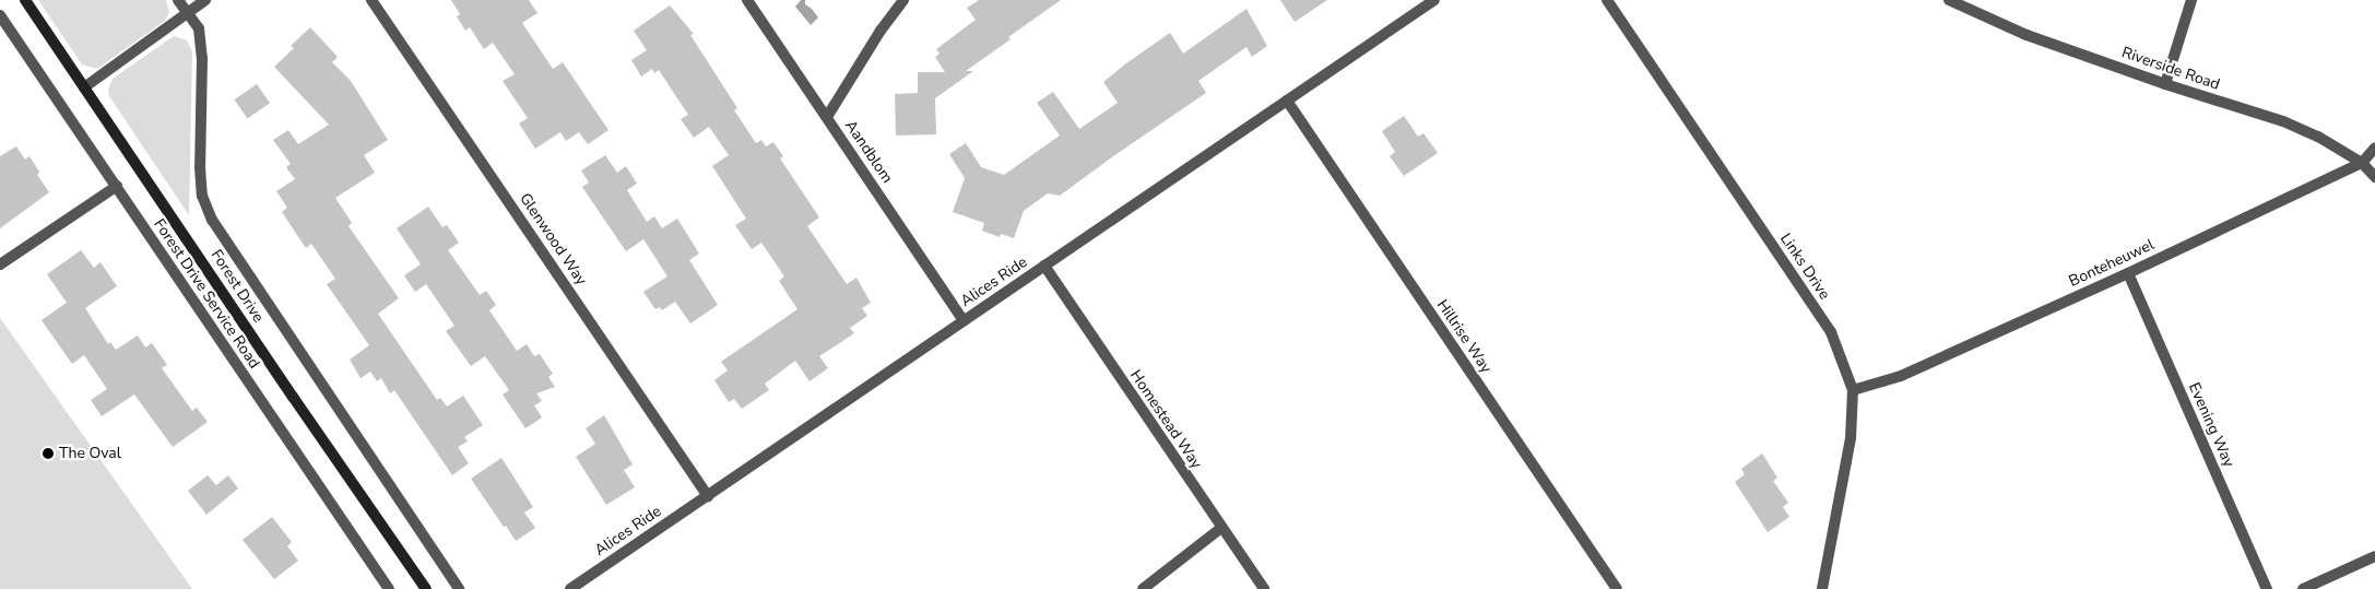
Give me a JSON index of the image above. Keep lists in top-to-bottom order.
{
  "streets": {
    "main road": ["Forest Drive"],
    "street": [
      "Riverside Road",
      "Aandblom",
      "Glenwood Way",
      "Bonteheuwel",
      "Links Drive",
      "Alices Ride",
      "Forest Drive Service Road",
      "Hillrise Way",
      "Homestead Way",
      "Evening Way"
    ]
  },
  "crossings": [
    ["Riverside Road", "Bonteheuwel"],
    ["Aandblom", "Alices Ride"],
    ["Glenwood Way", "Alices Ride"],
    ["Bonteheuwel", "Links Drive"],
    ["Bonteheuwel", "Evening Way"],
    ["Alices Ride", "Hillrise Way"],
    ["Alices Ride", "Homestead Way"]
  ],
  "places": ["The Oval"]
}
